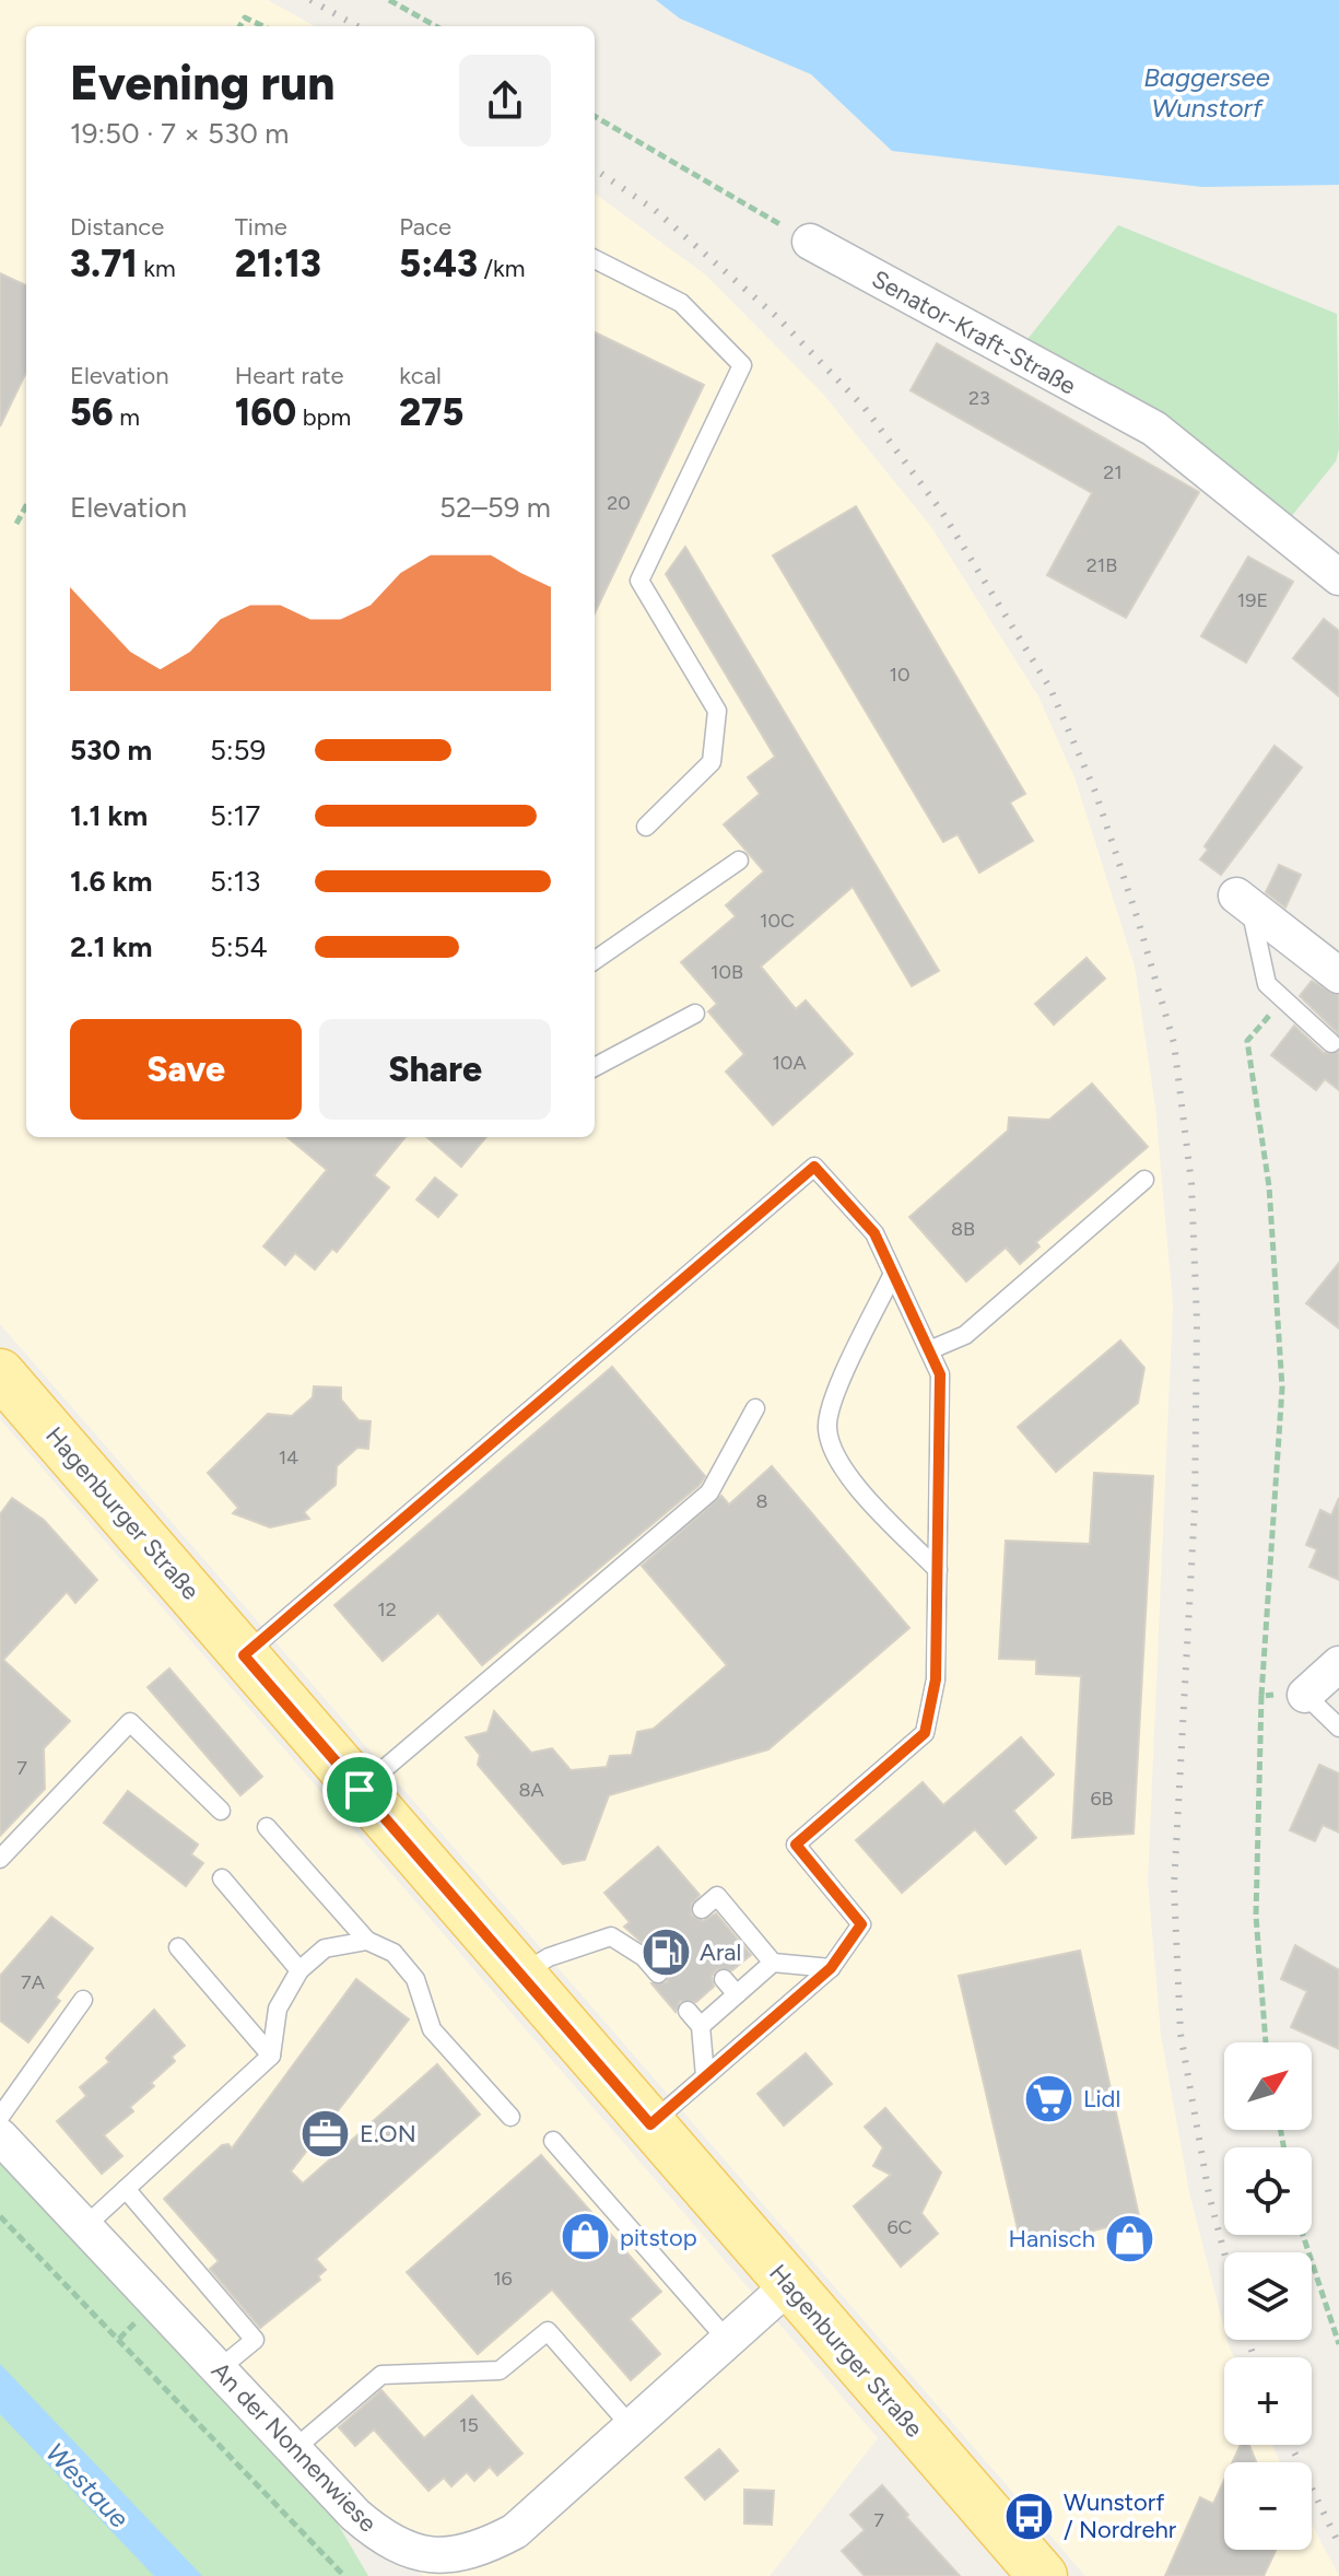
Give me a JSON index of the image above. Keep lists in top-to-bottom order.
{
  "streets": {
    "main road": ["Hagenburger Straße"],
    "street": ["Senator-Kraft-Straße", "An der Nonnenwiese"]
  },
  "crossings": [
    ["Hagenburger Straße", "An der Nonnenwiese"]
  ],
  "water": ["Baggersee Wunstorf", "Westaue"],
  "places": {
    "fuel station": ["Aral"],
    "supermarket": ["Lidl"],
    "office": ["E.ON"],
    "shop": ["pitstop", "Hanisch"],
    "bus stop": ["Wunstorf / Nordrehr"]
  },
  "house_numbers": [
    "23",
    "21",
    "20",
    "21B",
    "19E",
    "10",
    "10C",
    "10B",
    "10A",
    "8B",
    "14",
    "8",
    "12",
    "7",
    "8A",
    "6B",
    "7A",
    "6C",
    "16",
    "15",
    "7"
  ],
  "north": "top right",
  "page": {
    "heading": ["Evening run", "19:50 · 7 × 530 m"],
    "stats": [
      ["Distance", "3.71 km"],
      ["Time", "21:13"],
      ["Pace", "5:43 /km"],
      ["Elevation", "56 m"],
      ["Heart rate", "160 bpm"],
      ["kcal", "275"]
    ],
    "chart": ["Elevation", "52–59 m"],
    "list": [
      {
        "name": "530 m",
        "note": "5:59"
      },
      {
        "name": "1.1 km",
        "note": "5:17"
      },
      {
        "name": "1.6 km",
        "note": "5:13"
      },
      {
        "name": "2.1 km",
        "note": "5:54"
      }
    ],
    "buttons": ["Save", "Share"],
    "map_buttons": ["+", "−"]
  }
}
